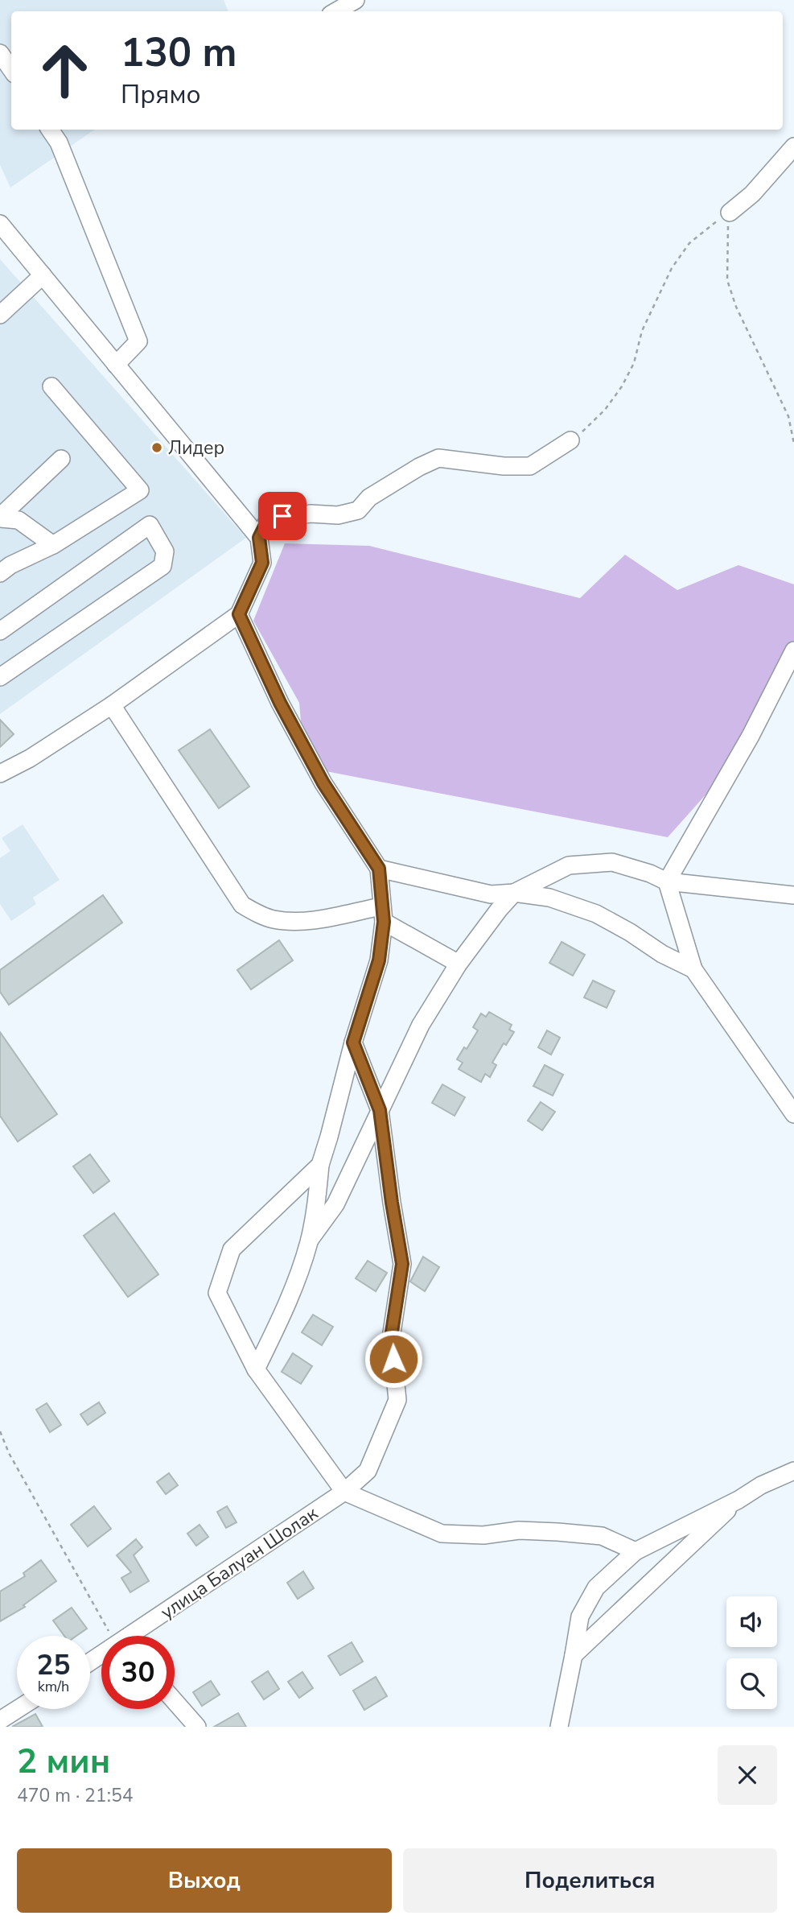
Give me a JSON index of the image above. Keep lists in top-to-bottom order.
{
  "streets": {
    "street": ["улица Балуан Шолак"]
  },
  "places": ["Лидер"],
  "page": {
    "turn": ["130 m", "Прямо"],
    "speed": "25 km/h",
    "limit": "30",
    "heading": ["2 мин", "470 m · 21:54"],
    "buttons": ["Выход", "Поделиться"]
  }
}
